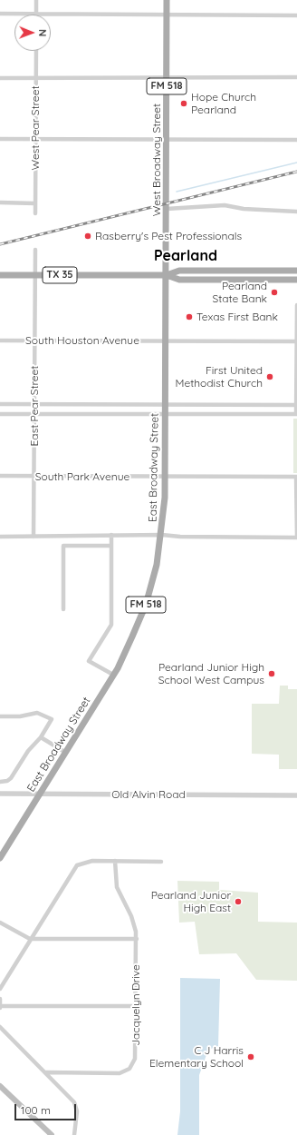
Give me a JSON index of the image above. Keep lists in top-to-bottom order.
{
  "streets": {
    "main road": [
      "FM 518",
      "West Broadway Street",
      "TX 35",
      "East Broadway Street"
    ],
    "street": [
      "West Pear Street",
      "South Houston Avenue",
      "East Pear Street",
      "South Park Avenue",
      "Old Alvin Road",
      "Jacquelyn Drive"
    ]
  },
  "crossings": [
    ["West Broadway Street", "TX 35"],
    ["West Broadway Street", "East Broadway Street"],
    ["TX 35", "East Pear Street"],
    ["TX 35", "East Broadway Street"],
    ["South Houston Avenue", "East Pear Street"],
    ["South Houston Avenue", "East Broadway Street"],
    ["East Pear Street", "South Park Avenue"],
    ["East Broadway Street", "South Park Avenue"],
    ["East Broadway Street", "Old Alvin Road"]
  ],
  "districts": ["Pearland"],
  "places": [
    "Hope Church Pearland",
    "Rasberry's Pest Professionals",
    "Pearland State Bank",
    "Texas First Bank",
    "First United Methodist Church",
    "Pearland Junior High School West Campus",
    "Pearland Junior High East",
    "C J Harris Elementary School"
  ],
  "scale_bar": "100 m",
  "north": "right"
}
